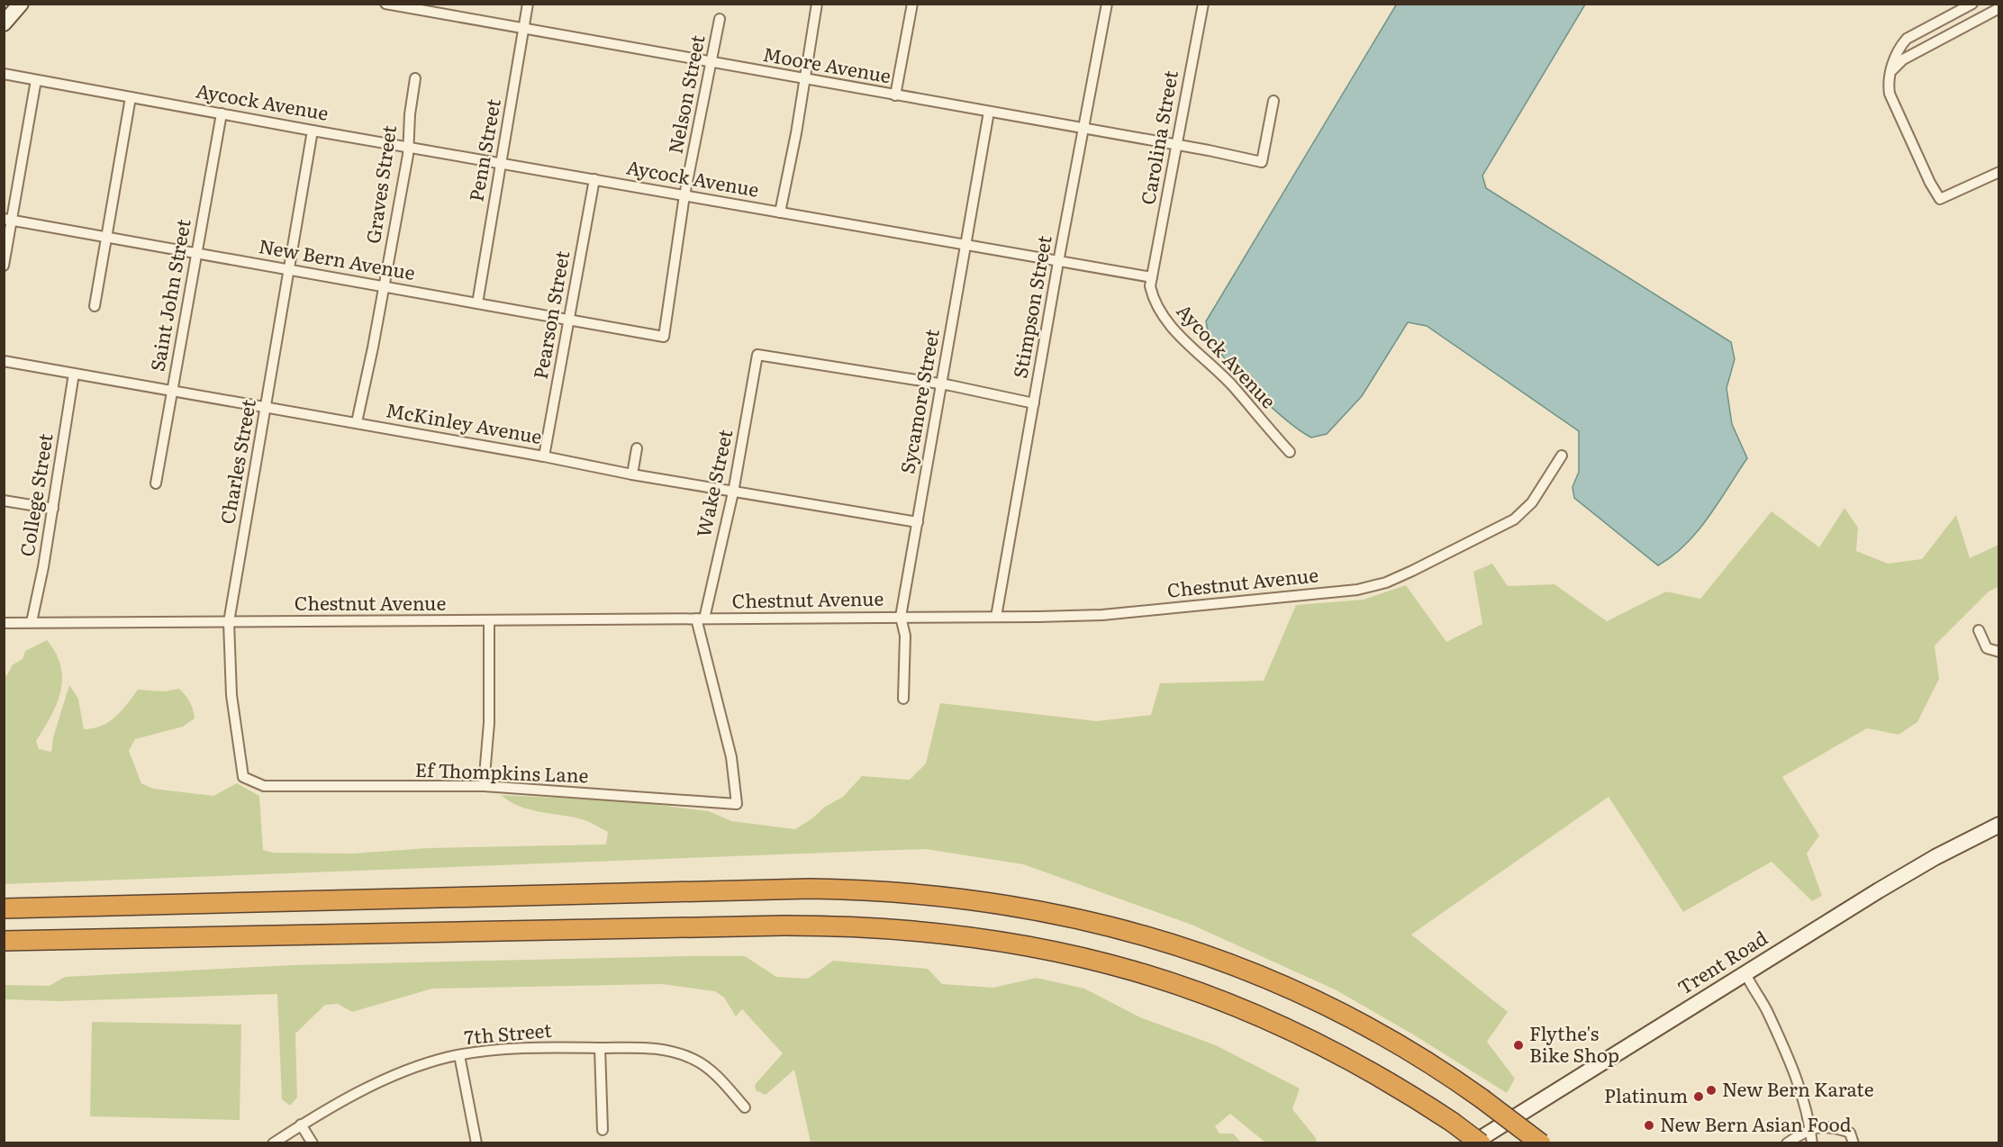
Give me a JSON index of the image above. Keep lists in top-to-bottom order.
{
  "streets": {
    "street": [
      "Moore Avenue",
      "Nelson Street",
      "Aycock Avenue",
      "Carolina Street",
      "Penn Street",
      "Graves Street",
      "New Bern Avenue",
      "Saint John Street",
      "Stimpson Street",
      "Pearson Street",
      "Sycamore Street",
      "McKinley Avenue",
      "Charles Street",
      "Wake Street",
      "College Street",
      "Chestnut Avenue",
      "Ef Thompkins Lane",
      "Trent Road",
      "7th Street"
    ]
  },
  "crossings": [
    ["Moore Avenue", "Nelson Street"],
    ["Moore Avenue", "Carolina Street"],
    ["Moore Avenue", "Penn Street"],
    ["Moore Avenue", "Stimpson Street"],
    ["Moore Avenue", "Sycamore Street"],
    ["Nelson Street", "Aycock Avenue"],
    ["Nelson Street", "New Bern Avenue"],
    ["Aycock Avenue", "Carolina Street"],
    ["Aycock Avenue", "Penn Street"],
    ["Aycock Avenue", "Graves Street"],
    ["Aycock Avenue", "Saint John Street"],
    ["Aycock Avenue", "Stimpson Street"],
    ["Aycock Avenue", "Pearson Street"],
    ["Aycock Avenue", "Sycamore Street"],
    ["Aycock Avenue", "Charles Street"],
    ["Penn Street", "New Bern Avenue"],
    ["Graves Street", "New Bern Avenue"],
    ["Graves Street", "McKinley Avenue"],
    ["New Bern Avenue", "Saint John Street"],
    ["New Bern Avenue", "Pearson Street"],
    ["New Bern Avenue", "Charles Street"],
    ["Saint John Street", "McKinley Avenue"],
    ["Stimpson Street", "Chestnut Avenue"],
    ["Pearson Street", "McKinley Avenue"],
    ["Sycamore Street", "McKinley Avenue"],
    ["Sycamore Street", "Wake Street"],
    ["Sycamore Street", "Chestnut Avenue"],
    ["McKinley Avenue", "Charles Street"],
    ["McKinley Avenue", "Wake Street"],
    ["McKinley Avenue", "College Street"],
    ["Charles Street", "Chestnut Avenue"],
    ["Charles Street", "Ef Thompkins Lane"],
    ["Wake Street", "Chestnut Avenue"],
    ["Wake Street", "Ef Thompkins Lane"],
    ["College Street", "Chestnut Avenue"]
  ],
  "places": [
    "Flythe's Bike Shop",
    "New Bern Karate",
    "Platinum",
    "New Bern Asian Food"
  ]
}
